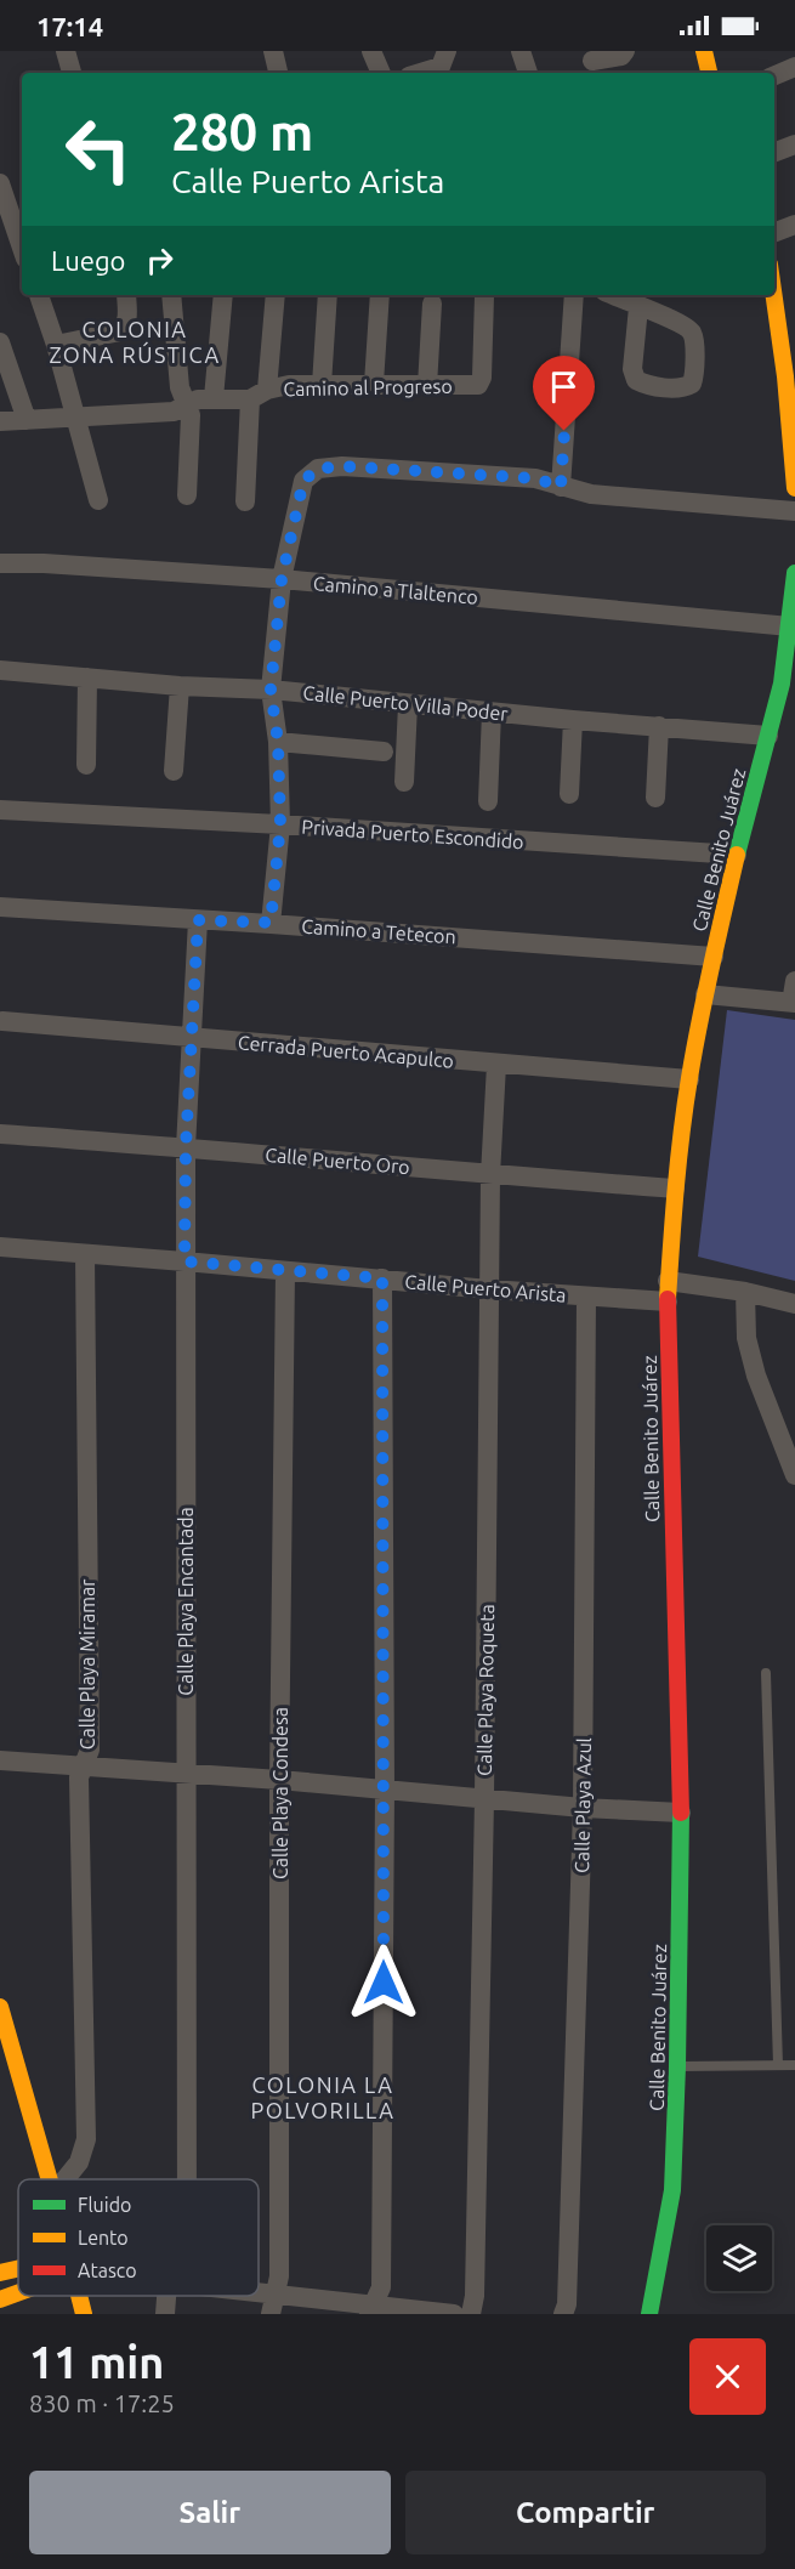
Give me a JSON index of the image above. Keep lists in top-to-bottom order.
{
  "streets": {
    "street": [
      "Camino al Progreso",
      "Camino a Tlaltenco",
      "Calle Puerto Villa Poder",
      "Privada Puerto Escondido",
      "Calle Benito Juárez",
      "Camino a Tetecon",
      "Cerrada Puerto Acapulco",
      "Calle Puerto Oro",
      "Calle Puerto Arista",
      "Calle Playa Encantada",
      "Calle Playa Miramar",
      "Calle Playa Roqueta",
      "Calle Playa Condesa",
      "Calle Playa Azul"
    ]
  },
  "crossings": [
    ["Camino a Tlaltenco", "Calle Benito Juárez"],
    ["Calle Puerto Villa Poder", "Calle Benito Juárez"],
    ["Privada Puerto Escondido", "Calle Benito Juárez"],
    ["Calle Benito Juárez", "Camino a Tetecon"],
    ["Calle Benito Juárez", "Cerrada Puerto Acapulco"],
    ["Calle Benito Juárez", "Calle Puerto Oro"],
    ["Calle Benito Juárez", "Calle Puerto Arista"],
    ["Camino a Tetecon", "Calle Playa Encantada"],
    ["Cerrada Puerto Acapulco", "Calle Playa Encantada"],
    ["Cerrada Puerto Acapulco", "Calle Playa Roqueta"],
    ["Calle Puerto Oro", "Calle Playa Encantada"],
    ["Calle Puerto Oro", "Calle Playa Roqueta"],
    ["Calle Puerto Arista", "Calle Playa Encantada"],
    ["Calle Puerto Arista", "Calle Playa Miramar"],
    ["Calle Puerto Arista", "Calle Playa Roqueta"],
    ["Calle Puerto Arista", "Calle Playa Condesa"],
    ["Calle Puerto Arista", "Calle Playa Azul"]
  ],
  "districts": ["COLONIA ZONA RÚSTICA", "COLONIA LA POLVORILLA"],
  "legend": ["Fluido", "Lento", "Atasco"],
  "page": {
    "status": "17:14",
    "turn": ["280 m", "Calle Puerto Arista"],
    "then": "Luego",
    "heading": ["11 min", "830 m · 17:25"],
    "buttons": ["Salir", "Compartir"]
  }
}
